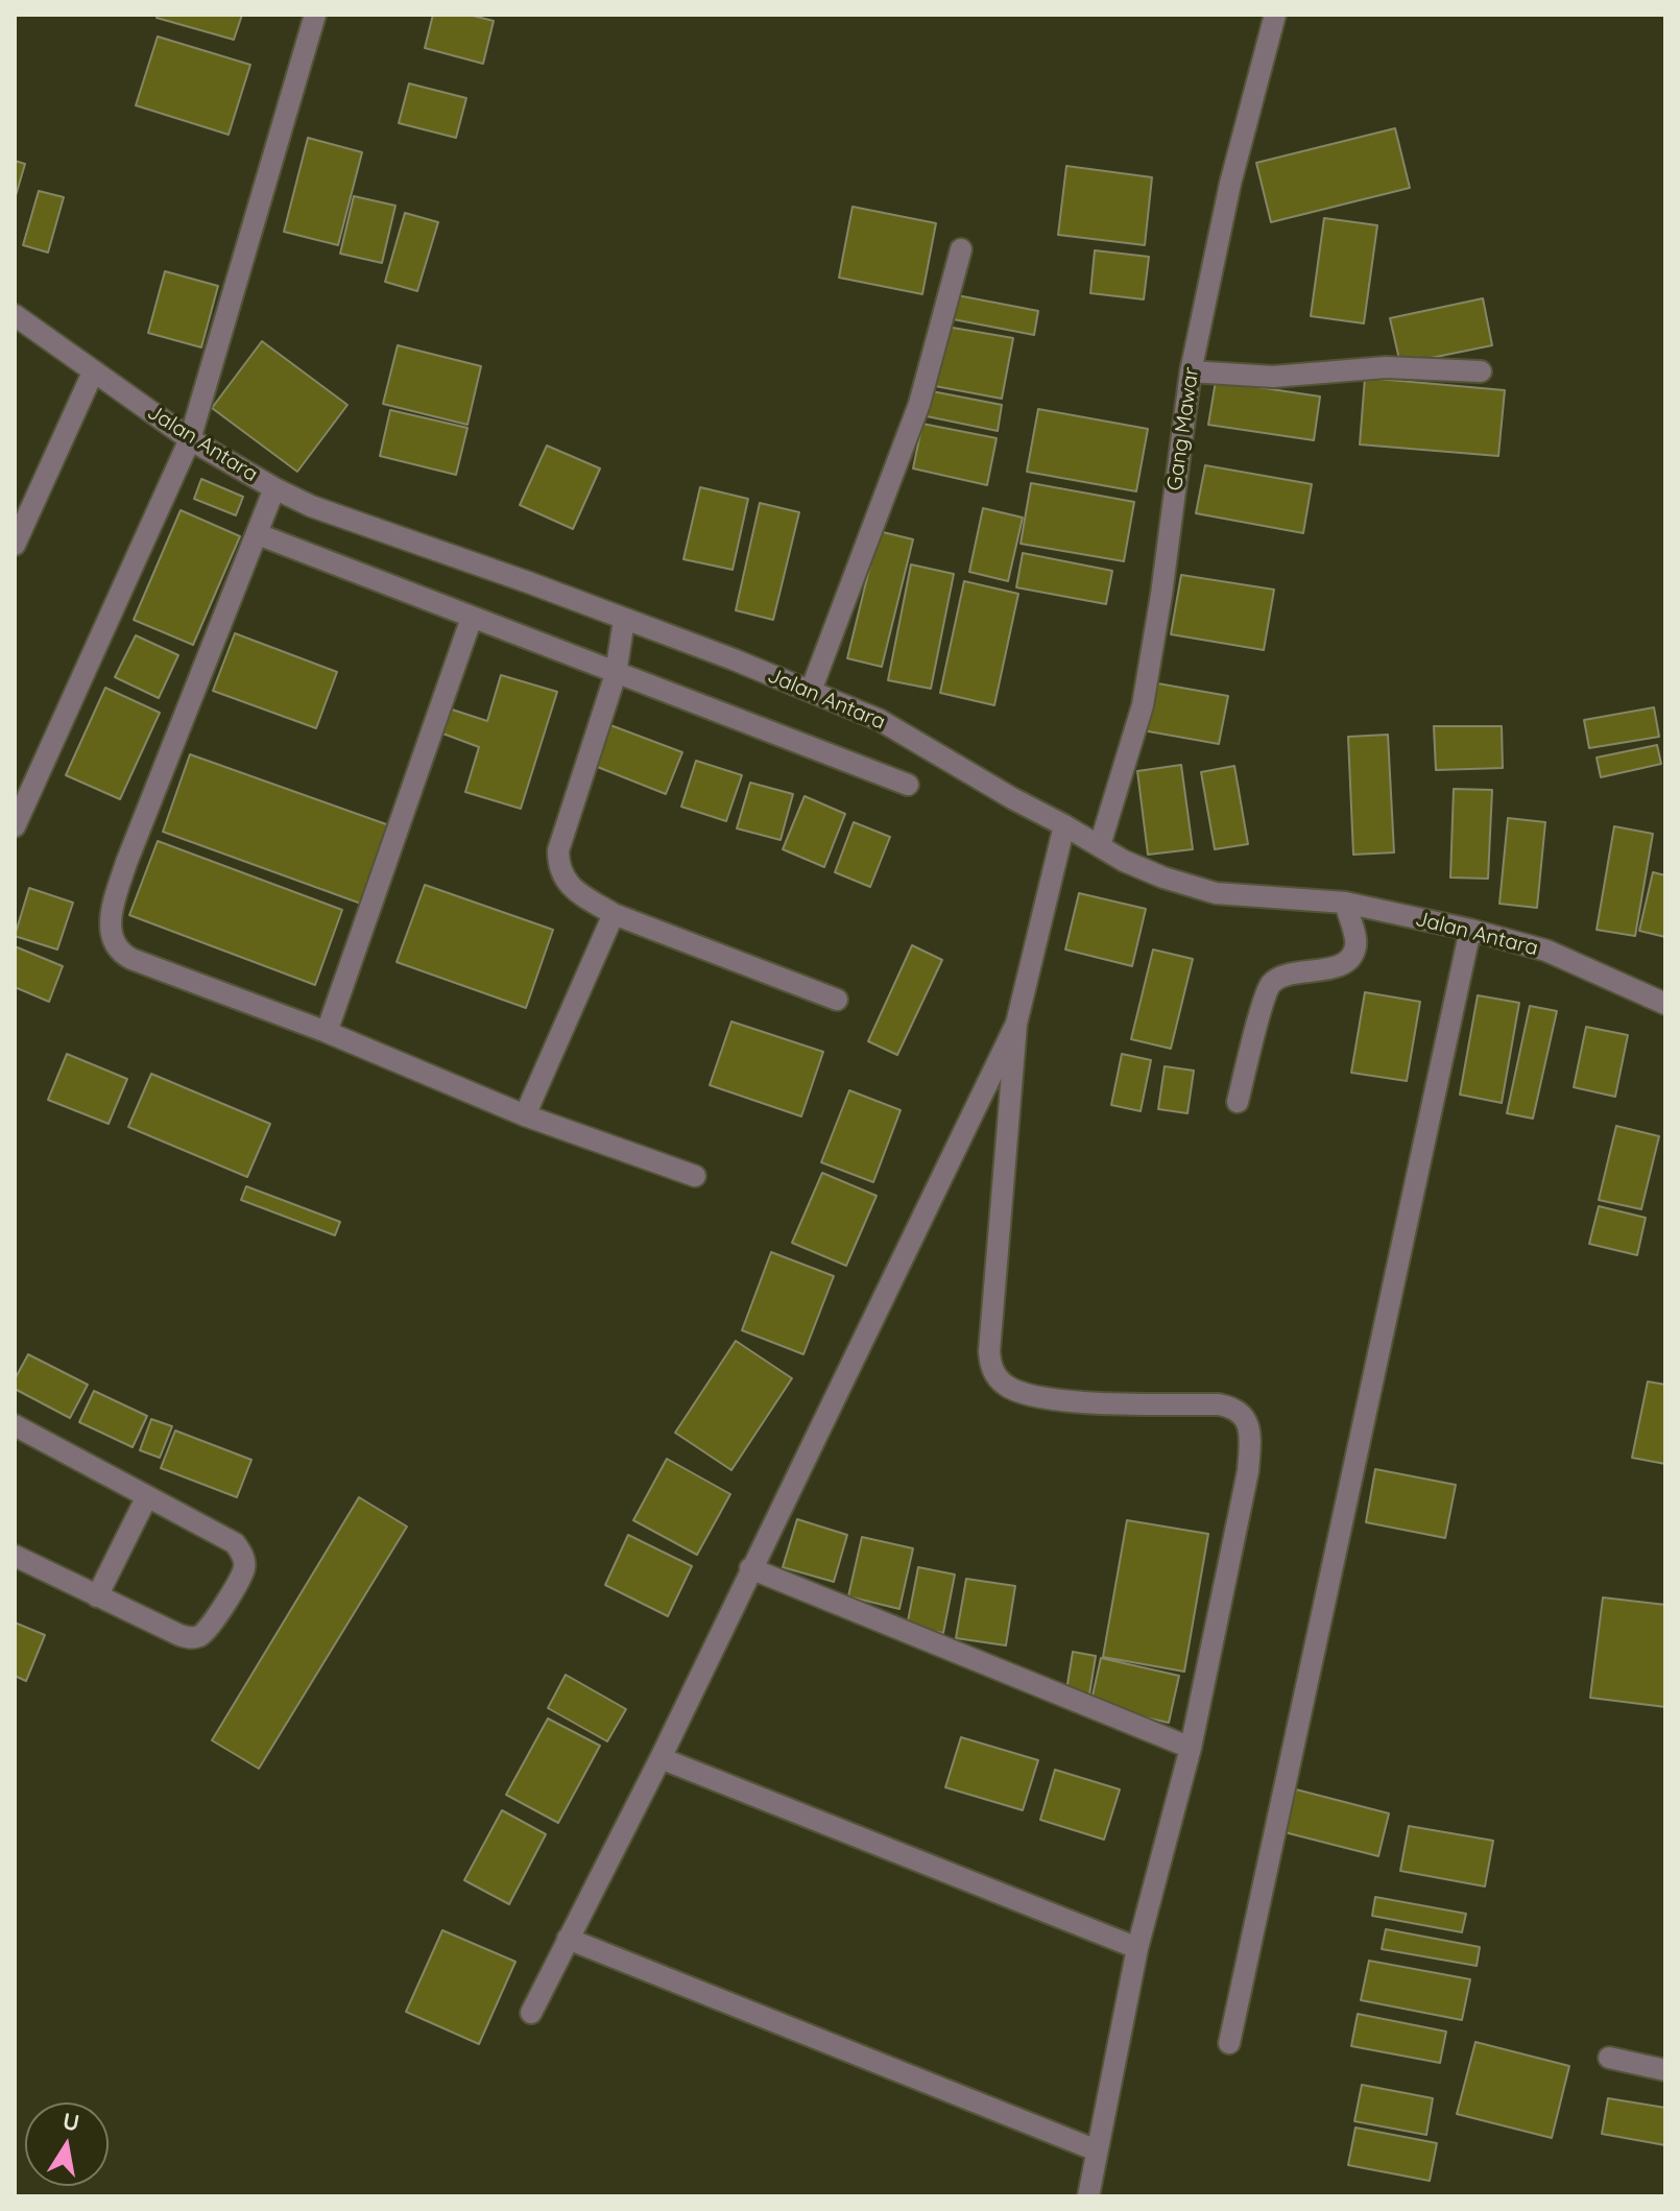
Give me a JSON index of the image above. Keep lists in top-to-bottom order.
{
  "streets": {
    "street": ["Gang Mawar", "Jalan Antara"]
  },
  "crossings": [
    ["Gang Mawar", "Jalan Antara"]
  ],
  "north": "top"
}
